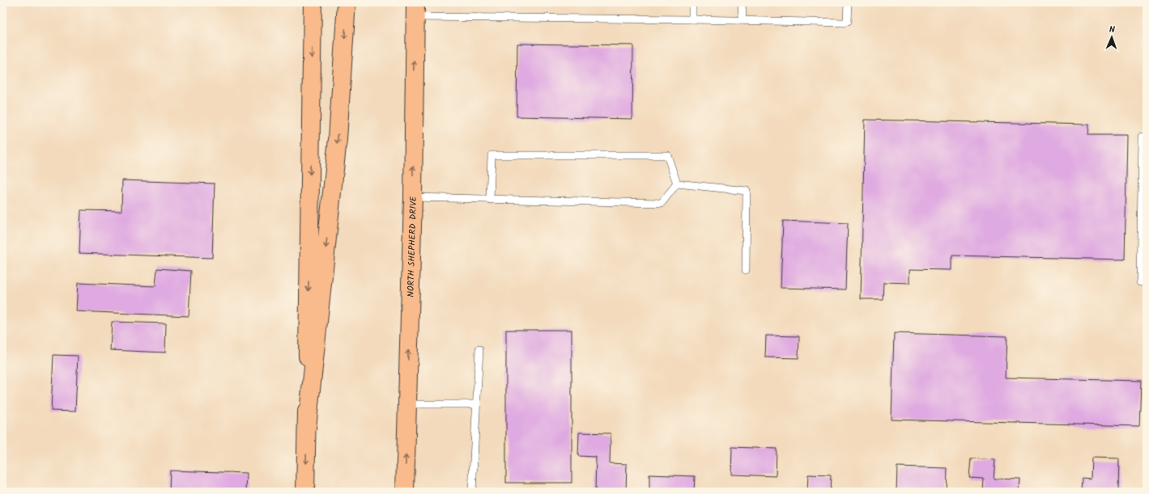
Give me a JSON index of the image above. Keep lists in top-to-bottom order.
{
  "streets": {
    "main road": ["NORTH SHEPHERD DRIVE"]
  },
  "north": "top"
}
